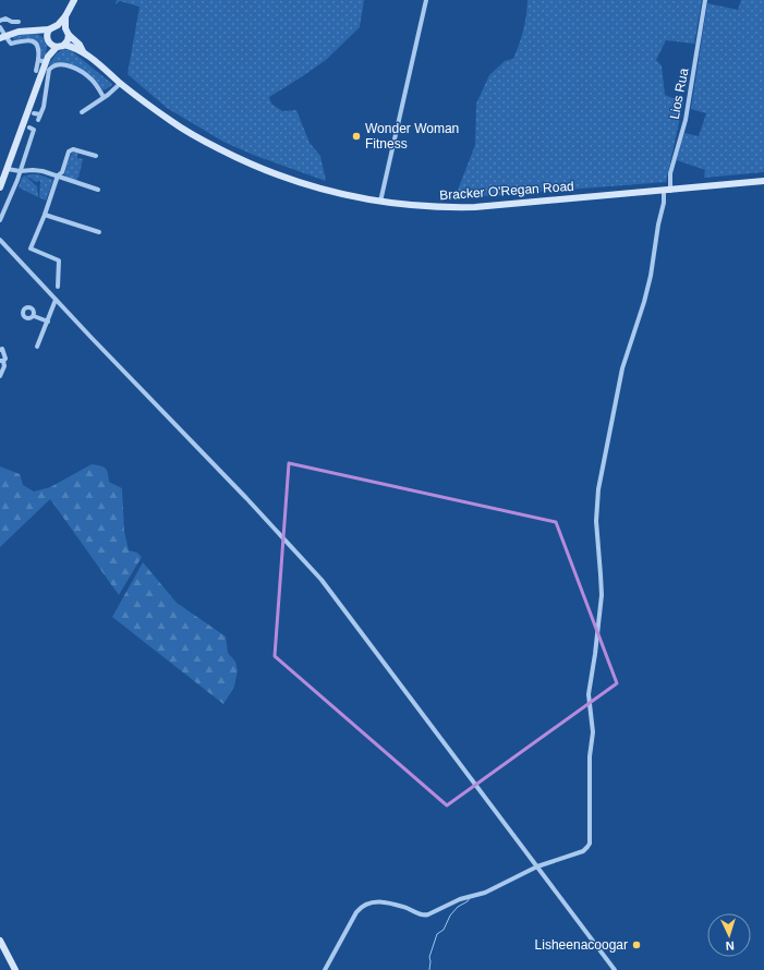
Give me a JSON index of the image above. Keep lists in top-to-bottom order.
{
  "streets": {
    "main road": ["Bracker O'Regan Road"],
    "street": ["Lios Rua"]
  },
  "crossings": [
    ["Lios Rua", "Bracker O'Regan Road"]
  ],
  "places": ["Wonder Woman Fitness", "Lisheenacoogar"],
  "north": "bottom"
}
